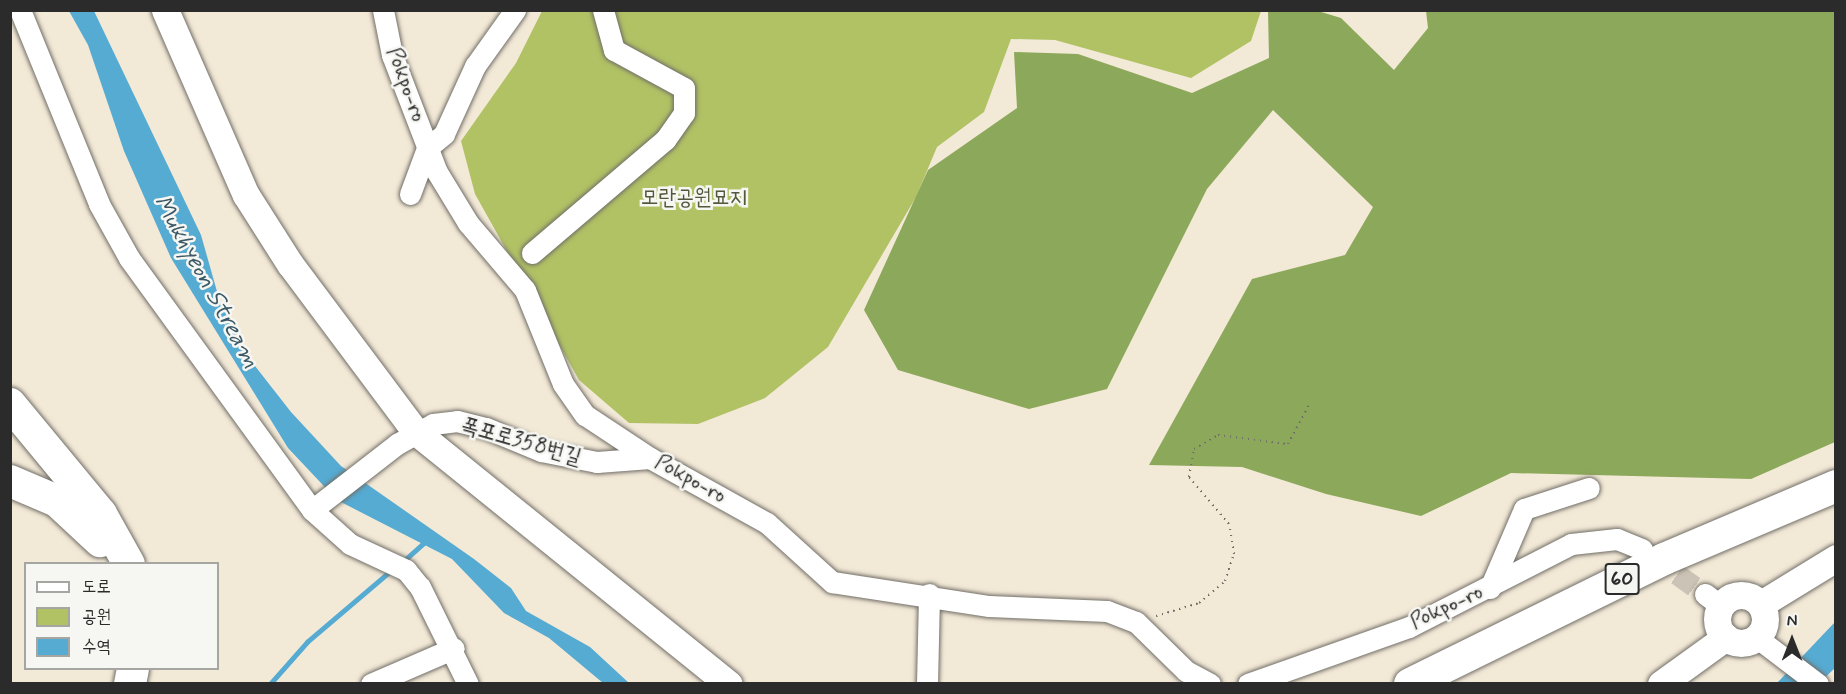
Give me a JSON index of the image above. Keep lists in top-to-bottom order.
{
  "streets": {
    "highway": ["60"],
    "street": ["Pokpo-ro", "폭포로358번길"]
  },
  "crossings": [
    ["Pokpo-ro", "폭포로358번길"]
  ],
  "water": ["Mukhyeon Stream"],
  "parks": ["모란공원묘지"],
  "legend": ["도로", "공원", "수역"],
  "north": "top"
}
